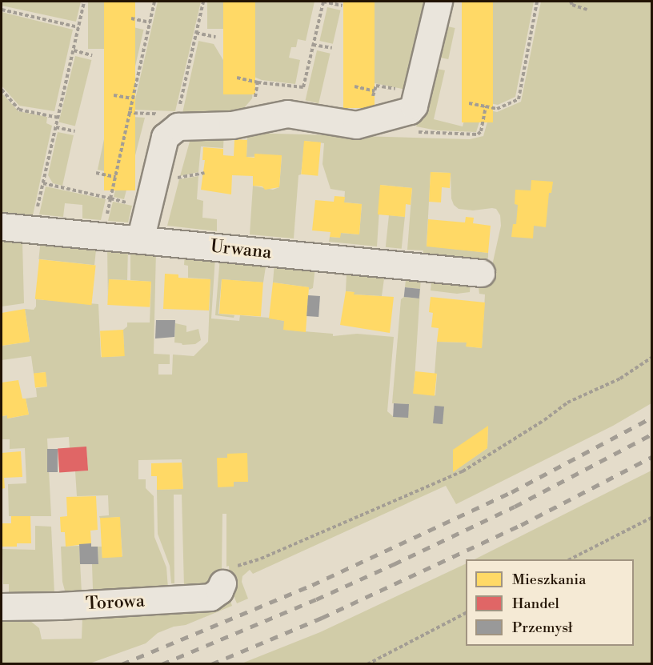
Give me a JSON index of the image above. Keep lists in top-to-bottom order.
{
  "streets": {
    "street": ["Urwana", "Torowa"]
  },
  "legend": ["Mieszkania", "Handel", "Przemysł"]
}
